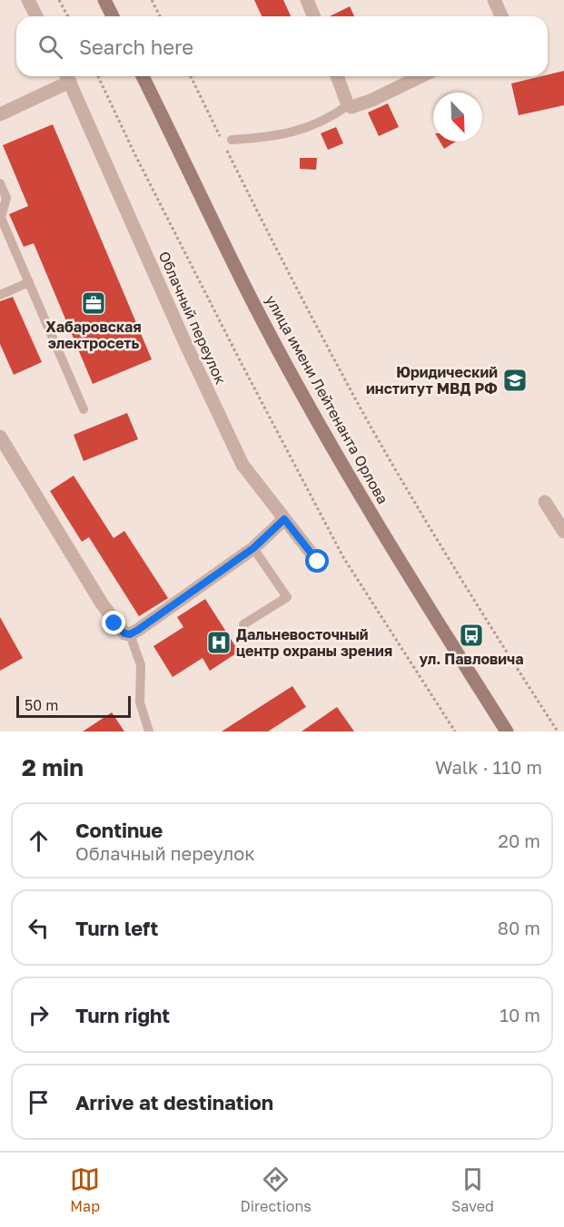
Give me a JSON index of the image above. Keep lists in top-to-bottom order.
{
  "streets": {
    "main road": ["улица имени Лейтенанта Орлова"],
    "street": ["Облачный переулок"]
  },
  "places": {
    "office": ["Хабаровская электросеть"],
    "school or university": ["Юридический институт МВД РФ"],
    "bus stop": ["ул. Павловича"],
    "hospital": ["Дальневосточный центр охраны зрения"]
  },
  "scale_bar": "50 m",
  "north": "bottom right",
  "page": {
    "search": "Search here",
    "scale": "50 m",
    "heading": ["2 min", "Walk · 110 m"],
    "list": [
      ["Continue", "Облачный переулок", "20 m"],
      ["Turn left", "80 m"],
      ["Turn right", "10 m"],
      "Arrive at destination"
    ],
    "nav": ["Map", "Directions", "Saved"]
  }
}
